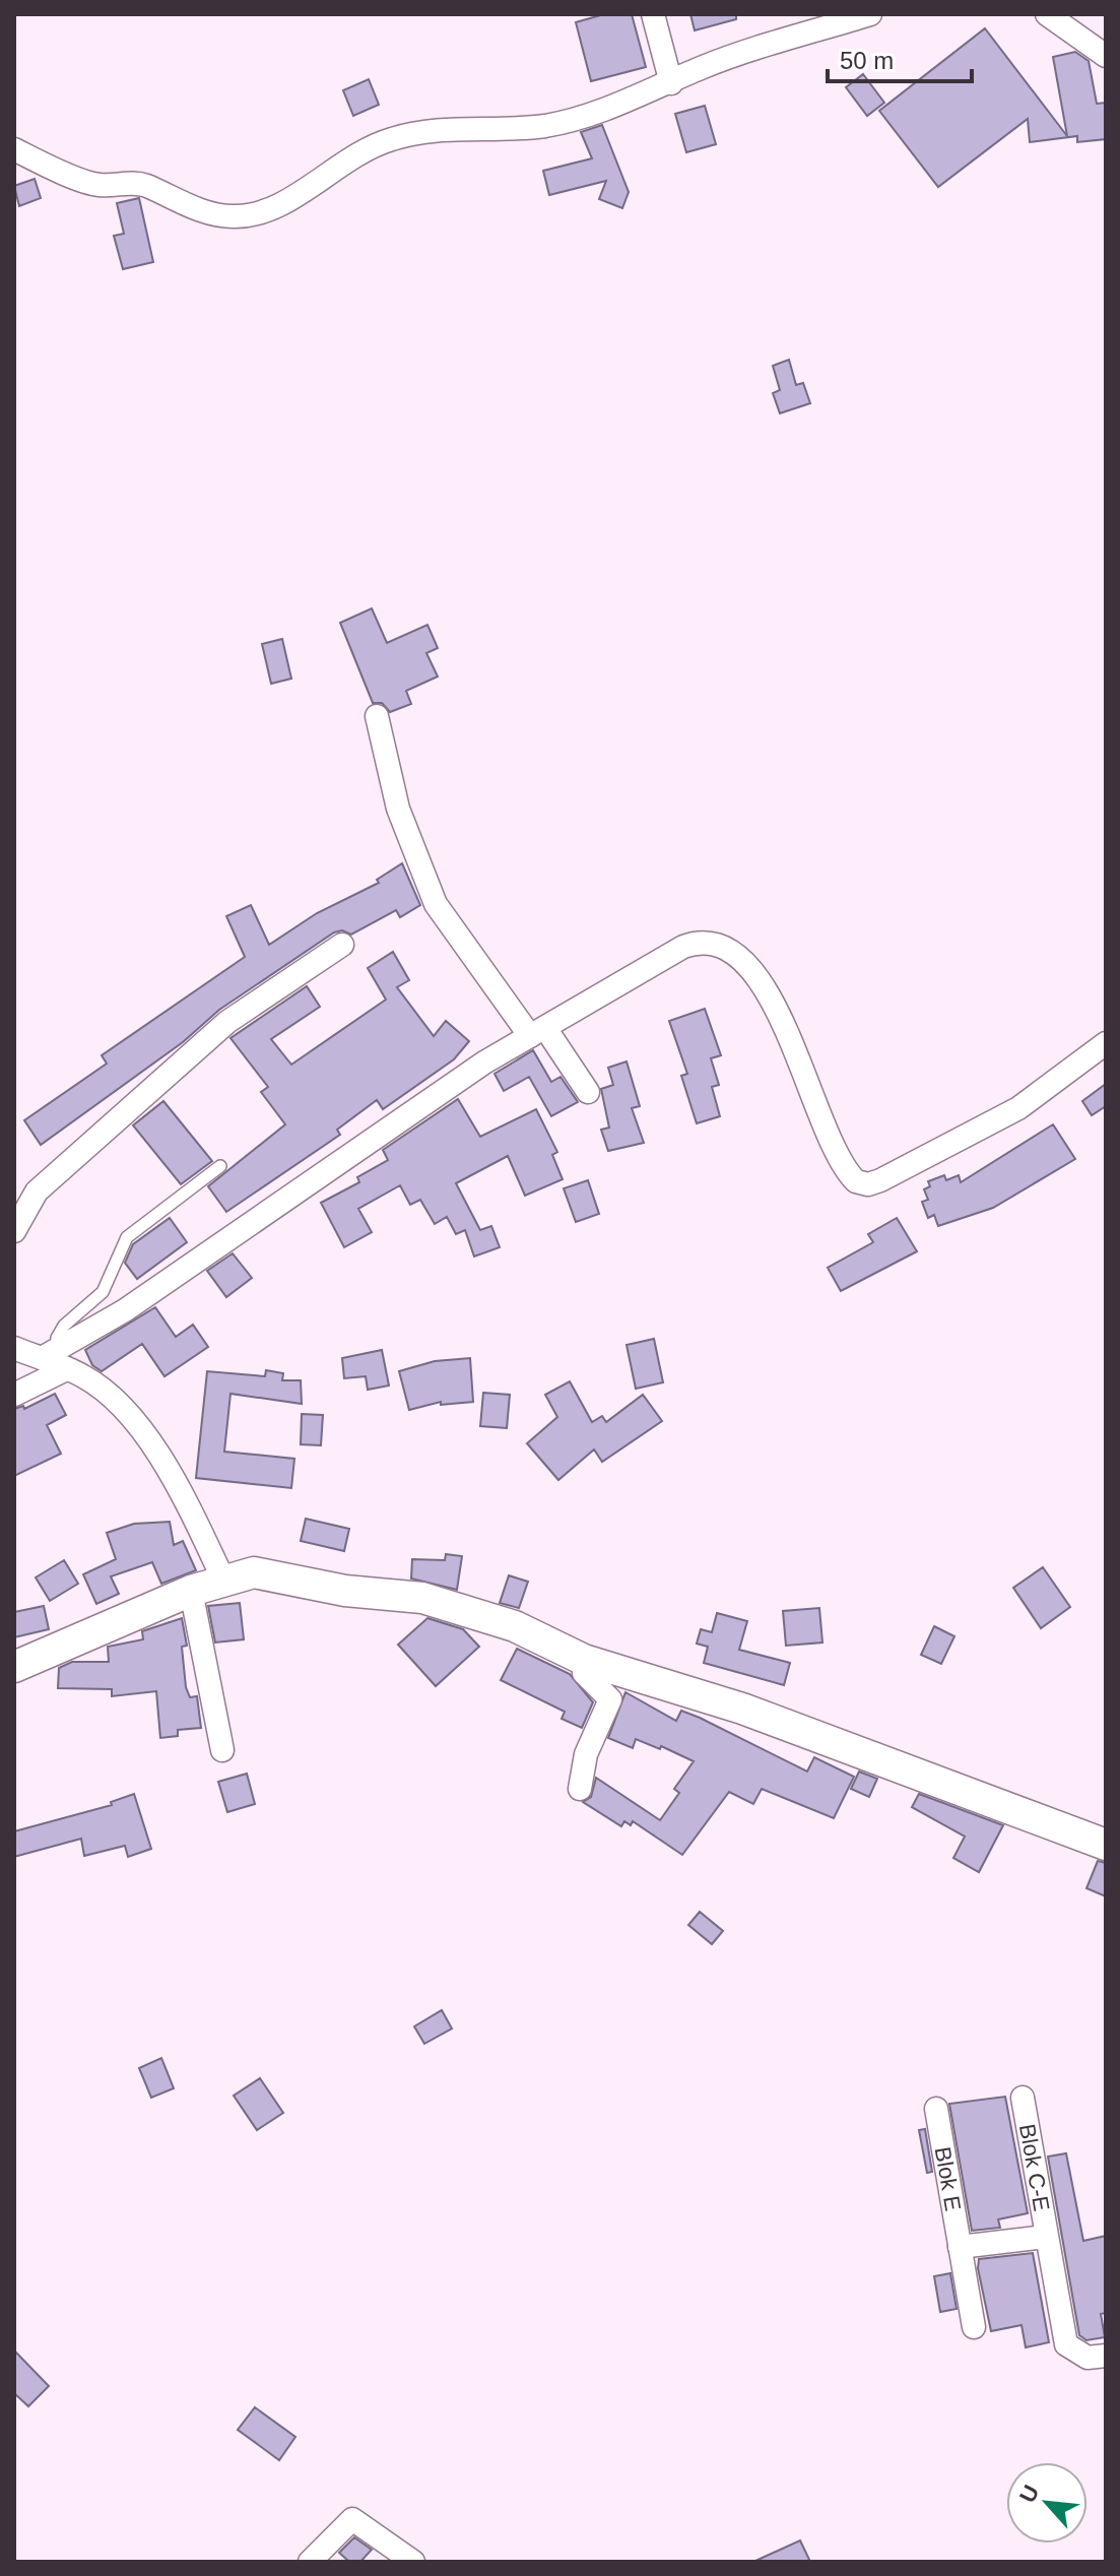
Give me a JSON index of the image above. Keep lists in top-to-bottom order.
{
  "streets": {
    "street": ["Blok C-E", "Blok E"]
  },
  "scale_bar": "50 m",
  "north": "top left"
}
